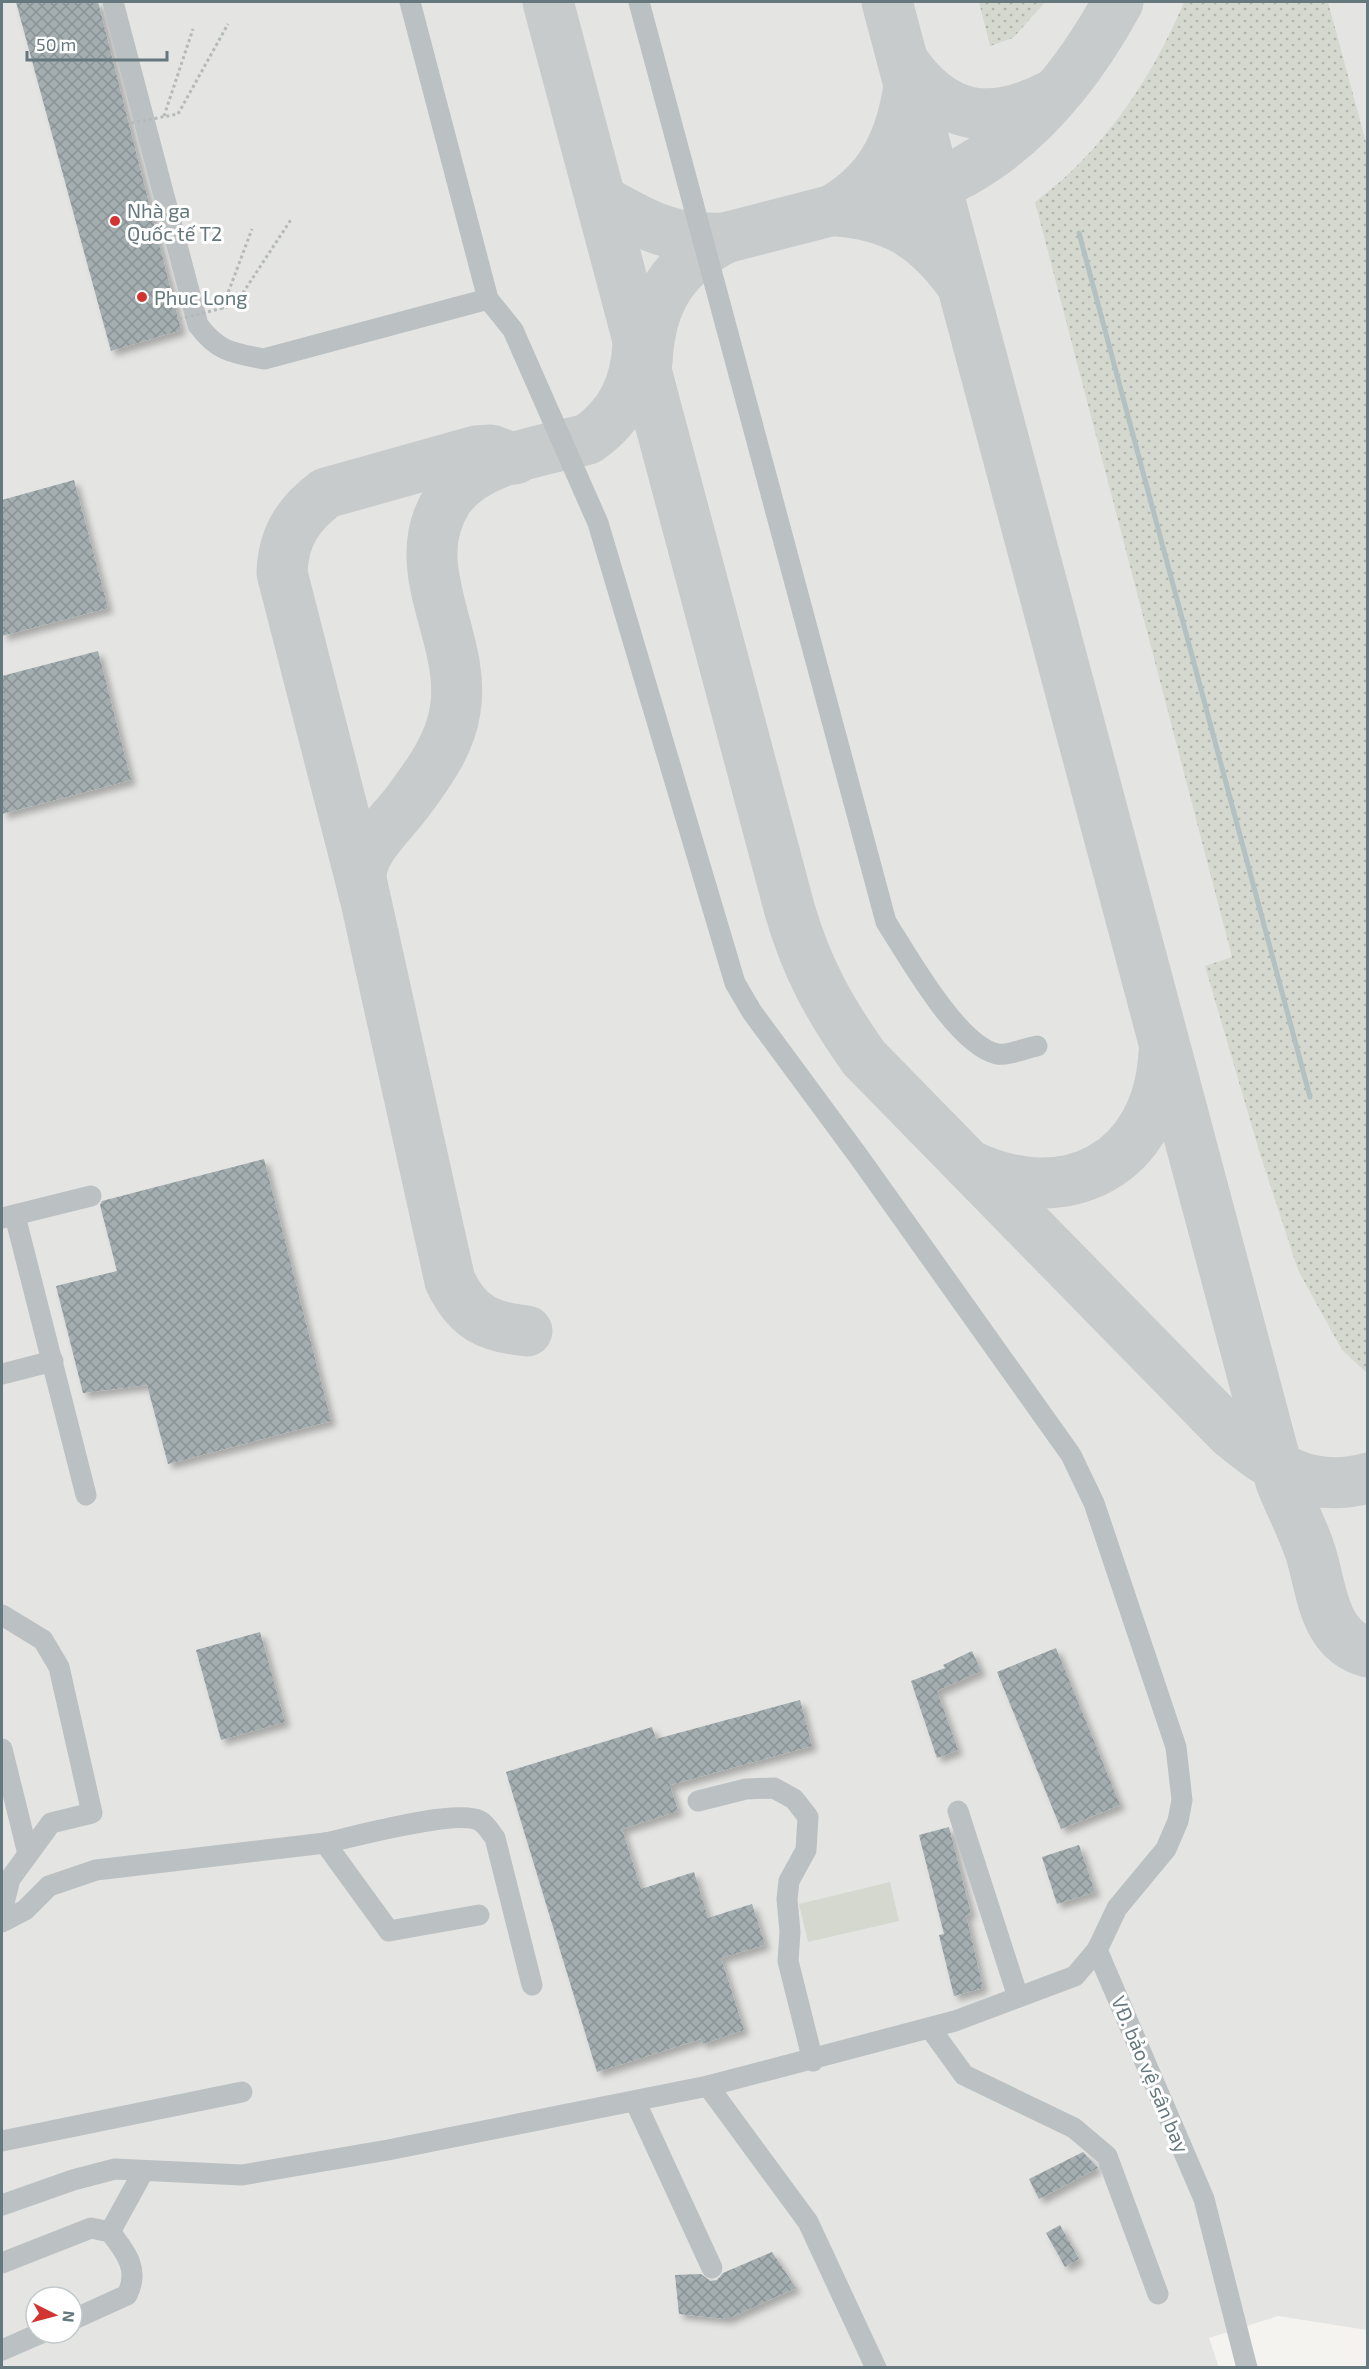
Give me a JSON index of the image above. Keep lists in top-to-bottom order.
{
  "streets": {
    "lane": ["VĐ. bảo vệ sân bay"]
  },
  "places": ["Nhà ga Quốc tế T2", "Phuc Long"],
  "scale_bar": "50 m",
  "north": "right"
}
